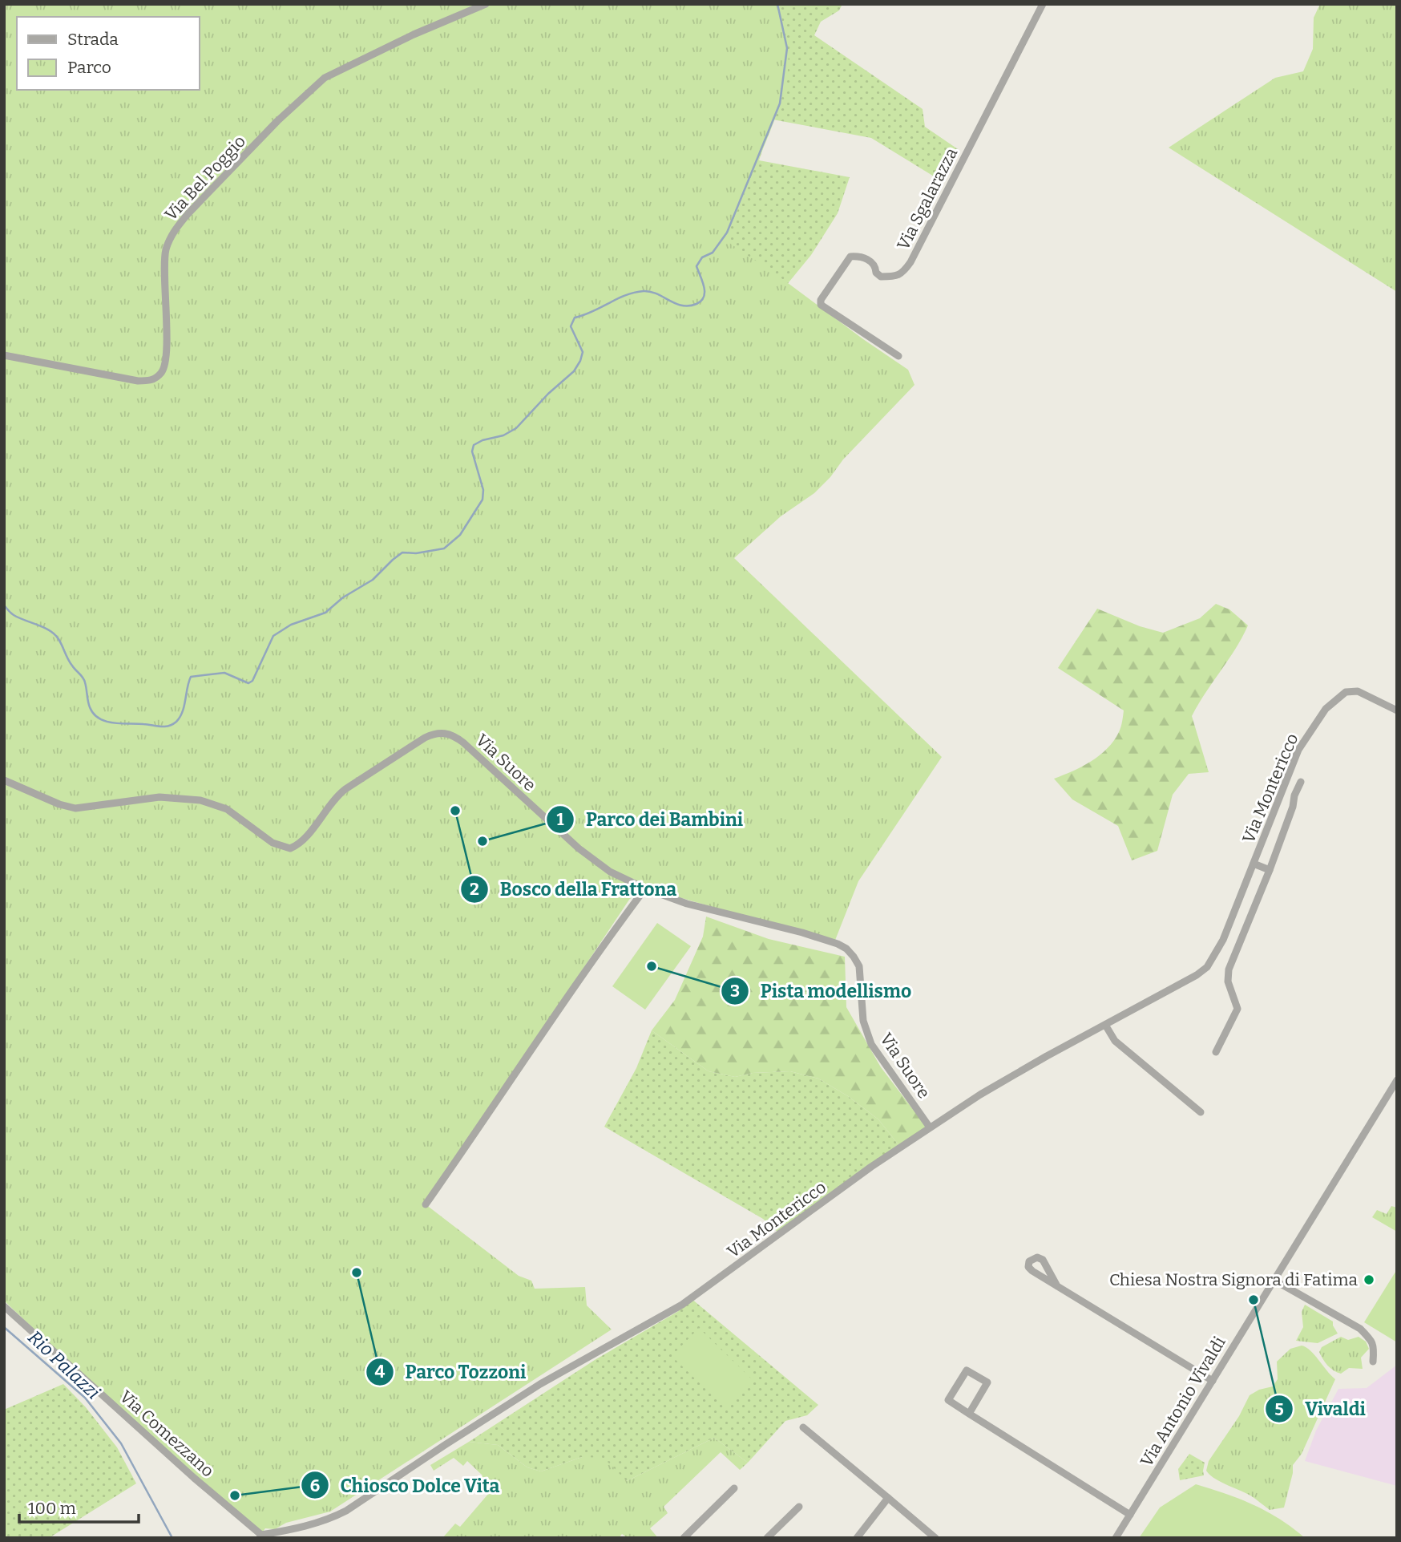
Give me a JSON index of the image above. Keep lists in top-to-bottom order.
{
  "streets": {
    "street": [
      "Via Bel Poggio",
      "Via Sgalarazza",
      "Via Suore",
      "Via Montericco",
      "Via Antonio Vivaldi",
      "Via Comezzano"
    ]
  },
  "crossings": [
    ["Via Suore", "Via Montericco"],
    ["Via Montericco", "Via Comezzano"]
  ],
  "water": ["Rio Palazzi"],
  "places": [
    "Bosco della Frattona",
    "Parco dei Bambini",
    "Pista modellismo",
    "Parco Tozzoni",
    "Chiesa Nostra Signora di Fatima",
    "Vivaldi",
    "Chiosco Dolce Vita"
  ],
  "legend": ["Strada", "Parco"],
  "scale_bar": "100 m"
}
